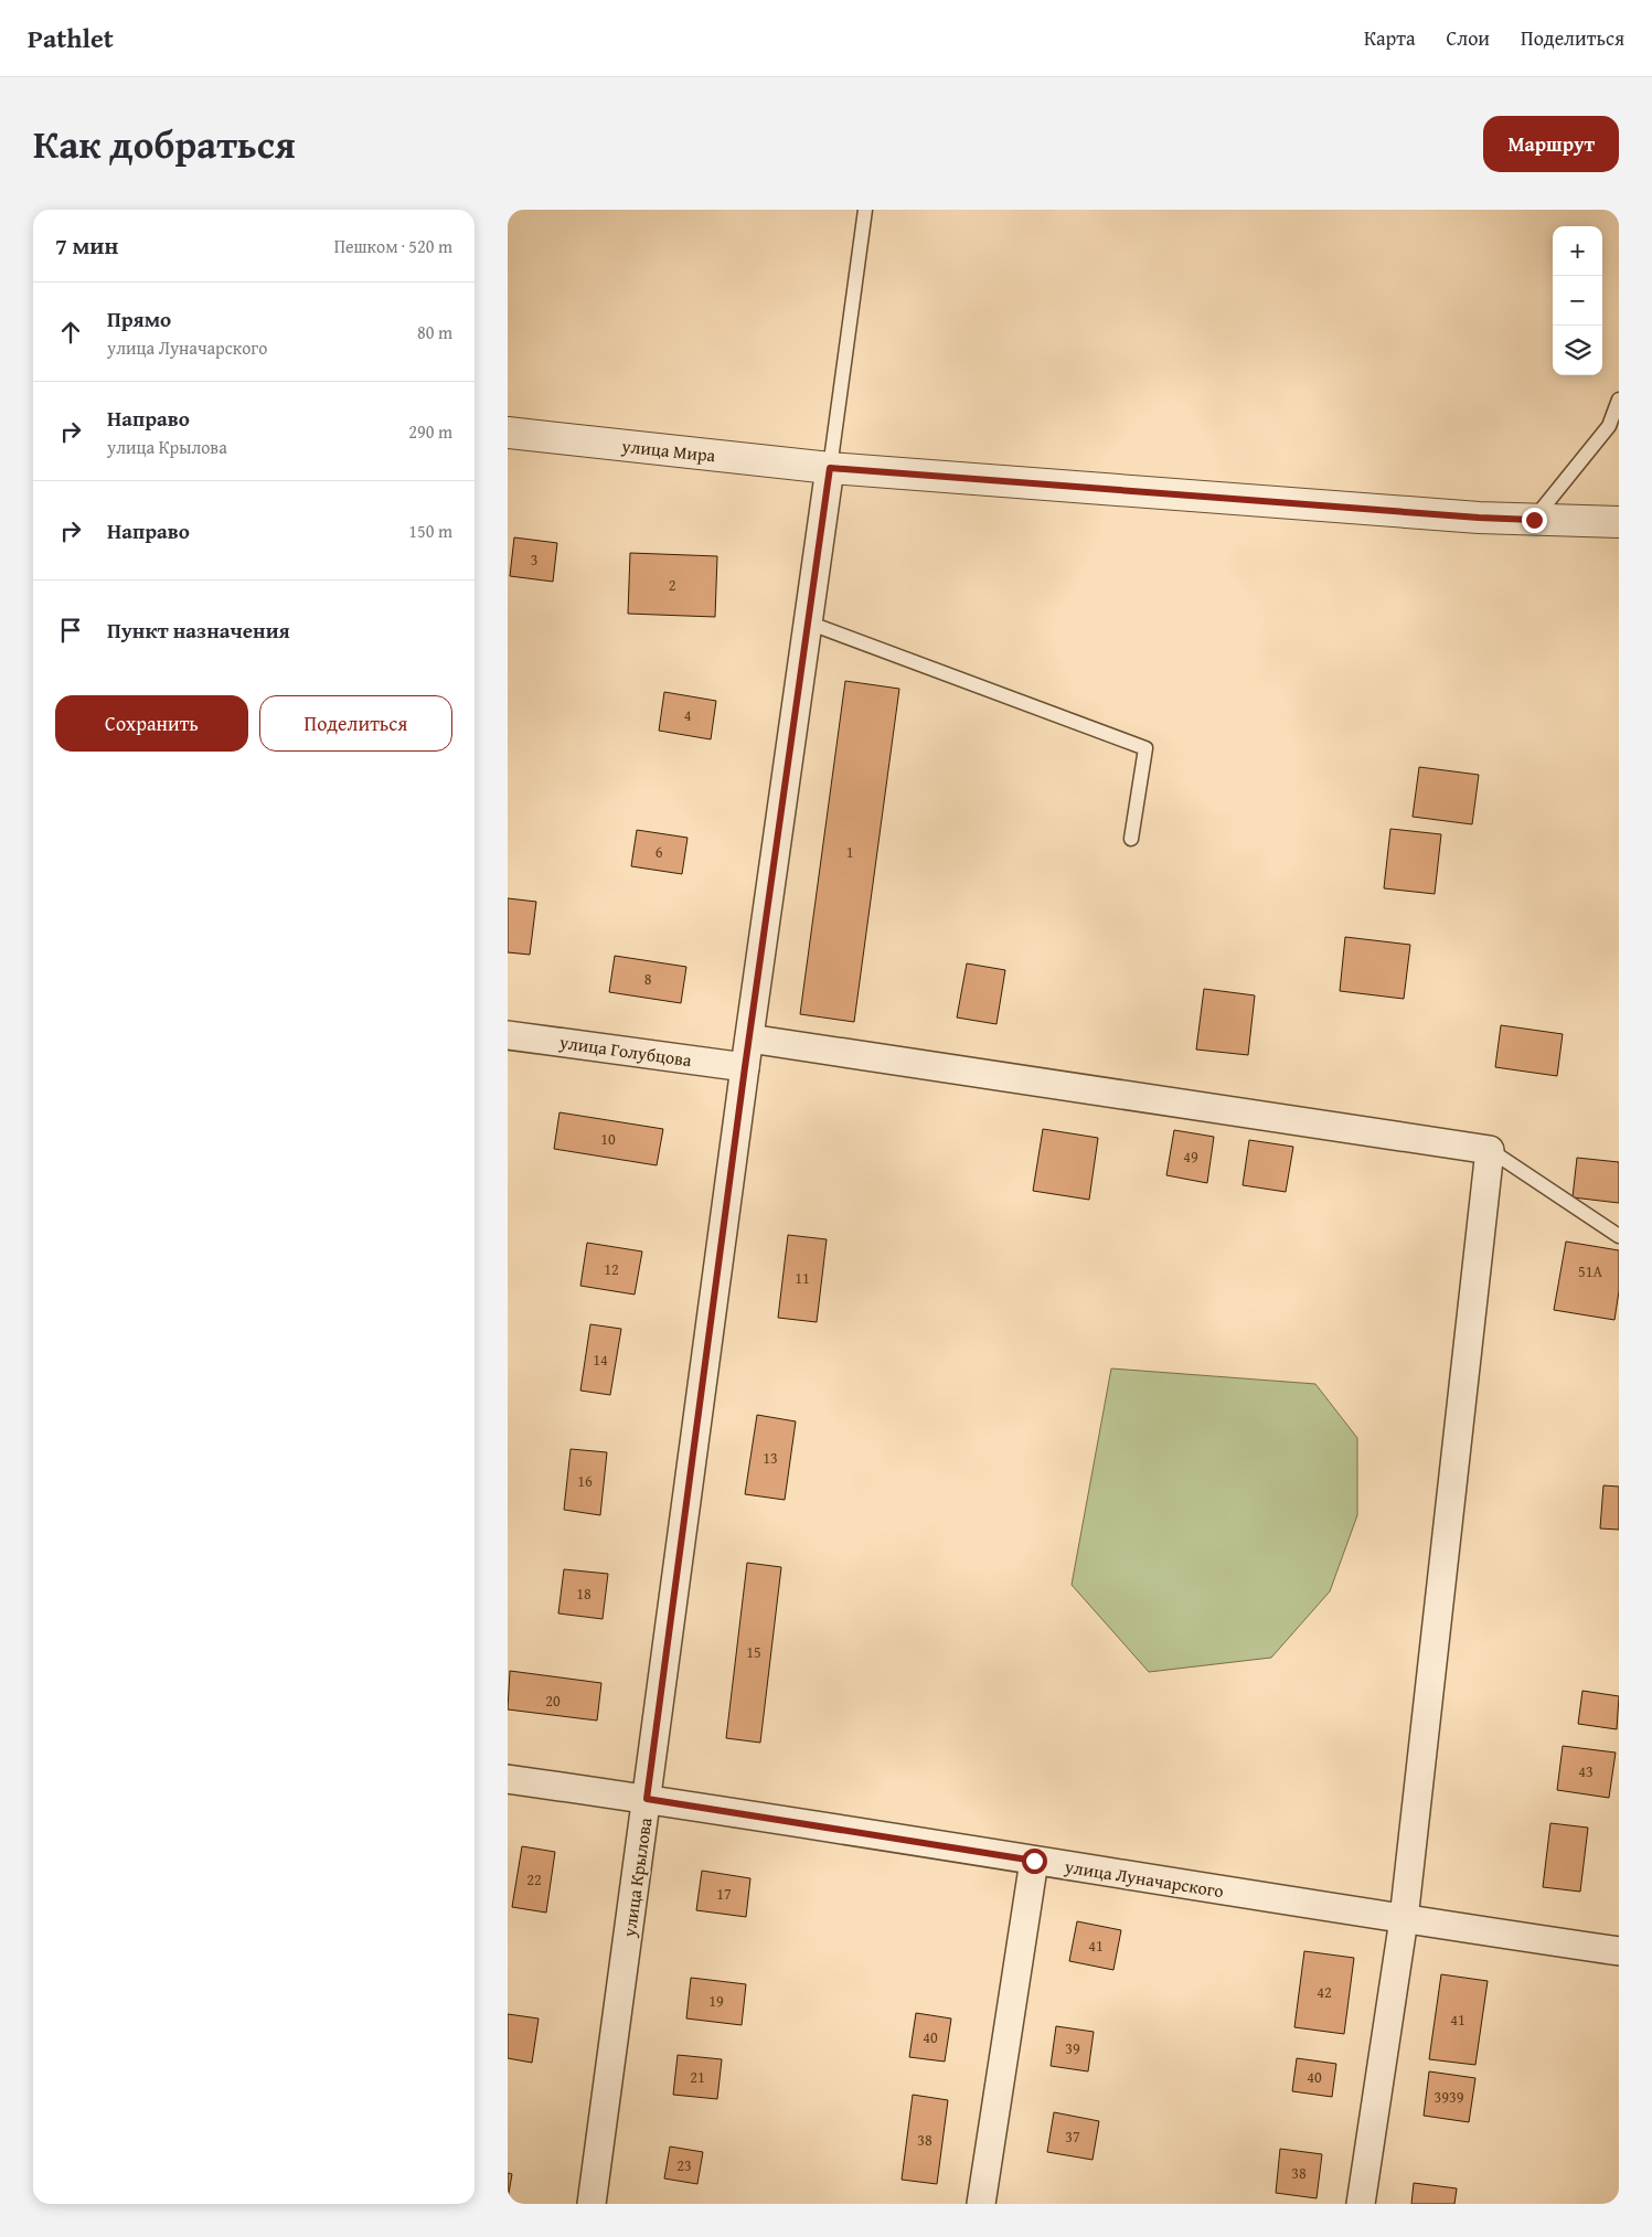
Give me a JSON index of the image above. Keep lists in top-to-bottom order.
{
  "streets": {
    "street": [
      "улица Мира",
      "улица Голубцова",
      "улица Крылова",
      "улица Луначарского"
    ]
  },
  "crossings": [
    ["улица Мира", "улица Крылова"],
    ["улица Голубцова", "улица Крылова"],
    ["улица Крылова", "улица Луначарского"]
  ],
  "house_numbers": [
    "3",
    "2",
    "4",
    "6",
    "1",
    "8",
    "10",
    "49",
    "12",
    "51А",
    "11",
    "14",
    "13",
    "16",
    "18",
    "15",
    "20",
    "43",
    "22",
    "17",
    "41",
    "42",
    "19",
    "41",
    "40",
    "39",
    "21",
    "40",
    "3939",
    "37",
    "38",
    "23",
    "38"
  ],
  "page": {
    "header": "Pathlet",
    "nav": ["Карта", "Слои", "Поделиться"],
    "title": "Как добраться",
    "buttons": [
      "Маршрут",
      ["Сохранить", "Поделиться"]
    ],
    "heading": ["7 мин", "Пешком · 520 m"],
    "map_buttons": ["+", "−"],
    "list": [
      ["Прямо", "улица Луначарского", "80 m"],
      ["Направо", "улица Крылова", "290 m"],
      ["Направо", "150 m"],
      "Пункт назначения"
    ]
  }
}
